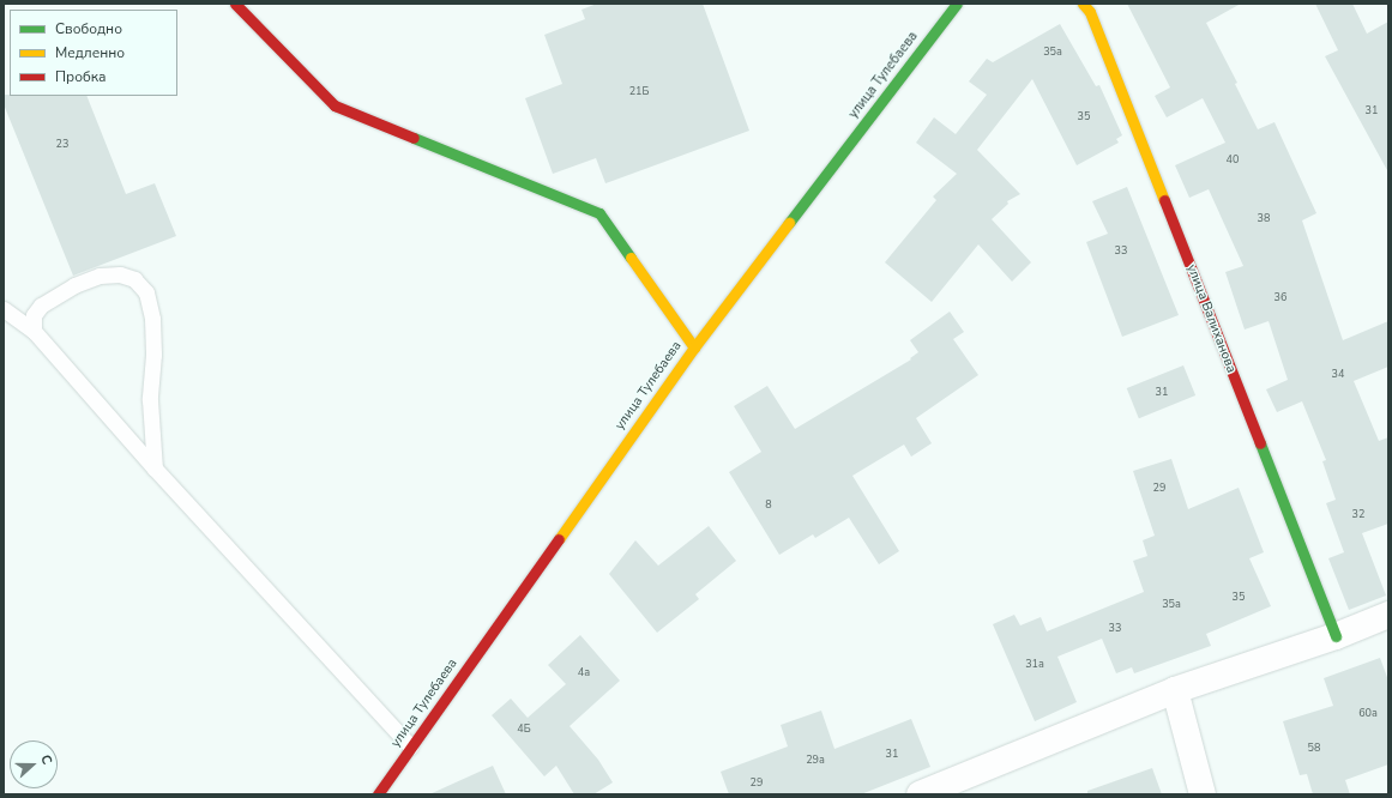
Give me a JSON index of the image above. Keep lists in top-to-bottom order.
{
  "streets": {
    "street": ["улица Тулебаева", "улица Валиханова"]
  },
  "house_numbers": [
    "35а",
    "21Б",
    "31",
    "35",
    "23",
    "40",
    "38",
    "33",
    "36",
    "34",
    "31",
    "29",
    "8",
    "32",
    "35",
    "35а",
    "33",
    "31а",
    "4а",
    "60а",
    "4Б",
    "58",
    "31",
    "29а",
    "29"
  ],
  "legend": ["Свободно", "Медленно", "Пробка"],
  "north": "right"
}
